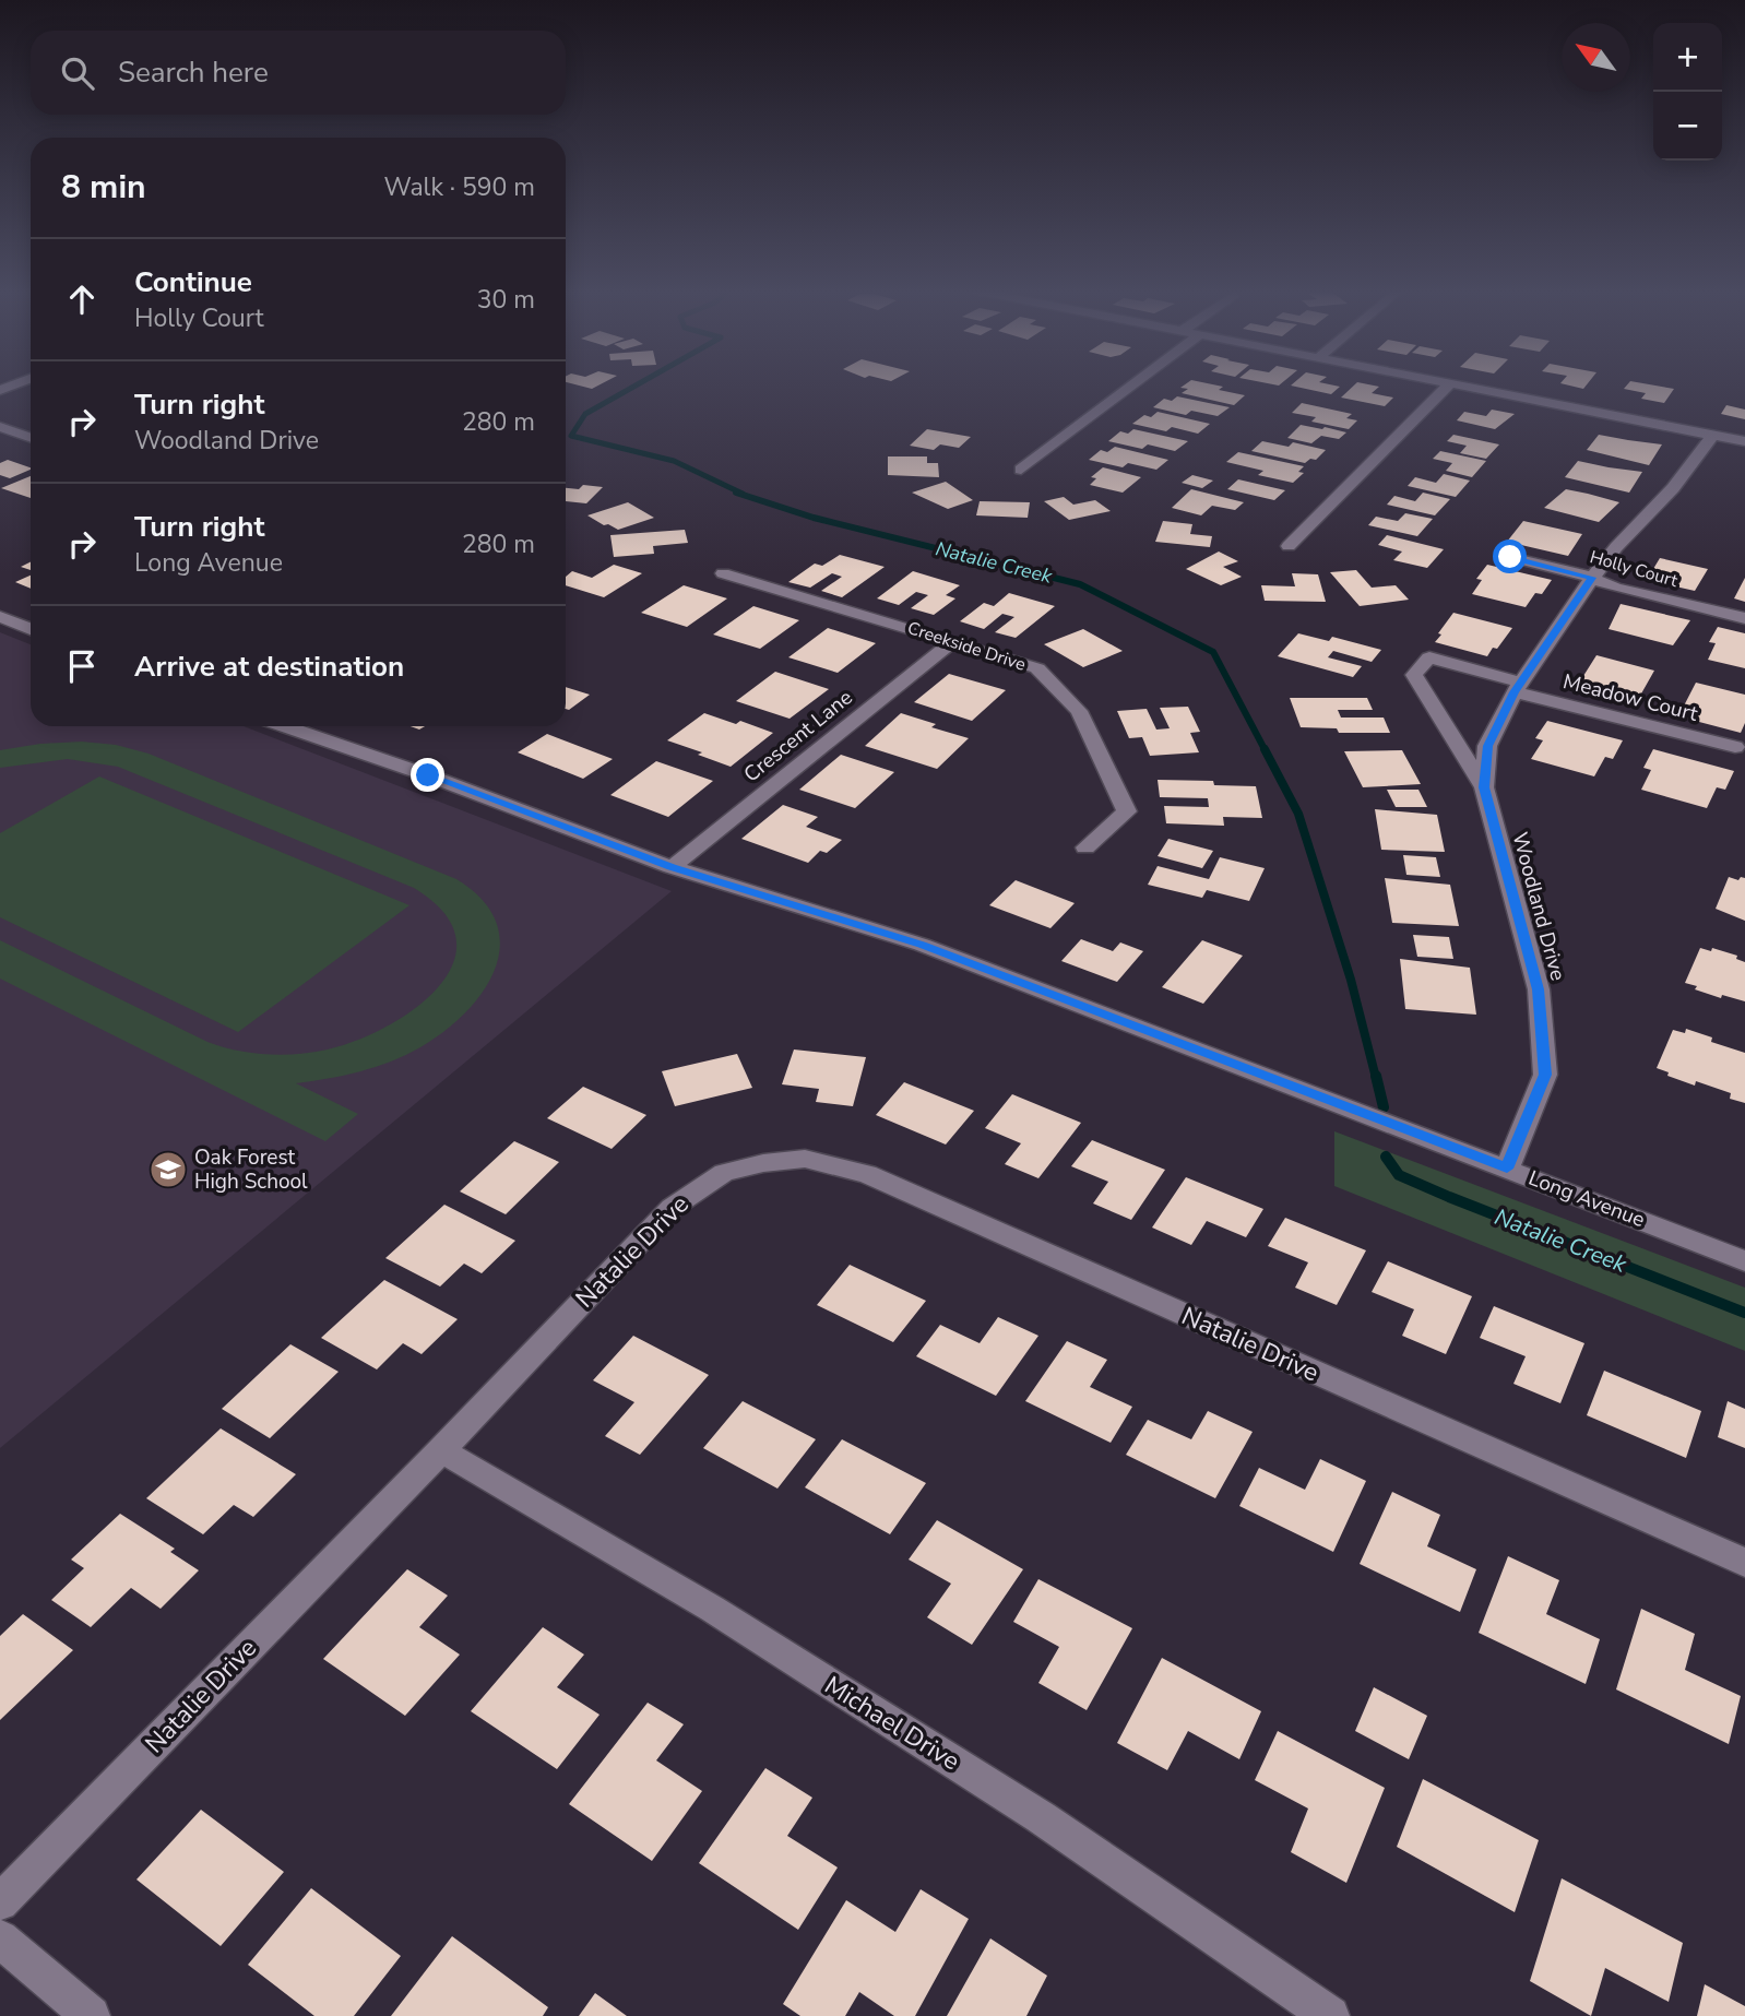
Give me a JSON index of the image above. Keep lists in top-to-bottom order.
{
  "streets": {
    "street": [
      "Holly Court",
      "Creekside Drive",
      "Meadow Court",
      "Crescent Lane",
      "Woodland Drive",
      "Long Avenue",
      "Natalie Drive",
      "Michael Drive"
    ]
  },
  "crossings": [
    ["Holly Court", "Woodland Drive"],
    ["Creekside Drive", "Crescent Lane"],
    ["Meadow Court", "Woodland Drive"],
    ["Crescent Lane", "Long Avenue"],
    ["Woodland Drive", "Long Avenue"],
    ["Natalie Drive", "Michael Drive"]
  ],
  "water": ["Natalie Creek"],
  "places": {
    "school or university": ["Oak Forest High School"]
  },
  "north": "top left",
  "page": {
    "map_buttons": ["+", "−"],
    "search": "Search here",
    "heading": ["8 min", "Walk · 590 m"],
    "list": [
      ["Continue", "Holly Court", "30 m"],
      ["Turn right", "Woodland Drive", "280 m"],
      ["Turn right", "Long Avenue", "280 m"],
      "Arrive at destination"
    ]
  }
}
